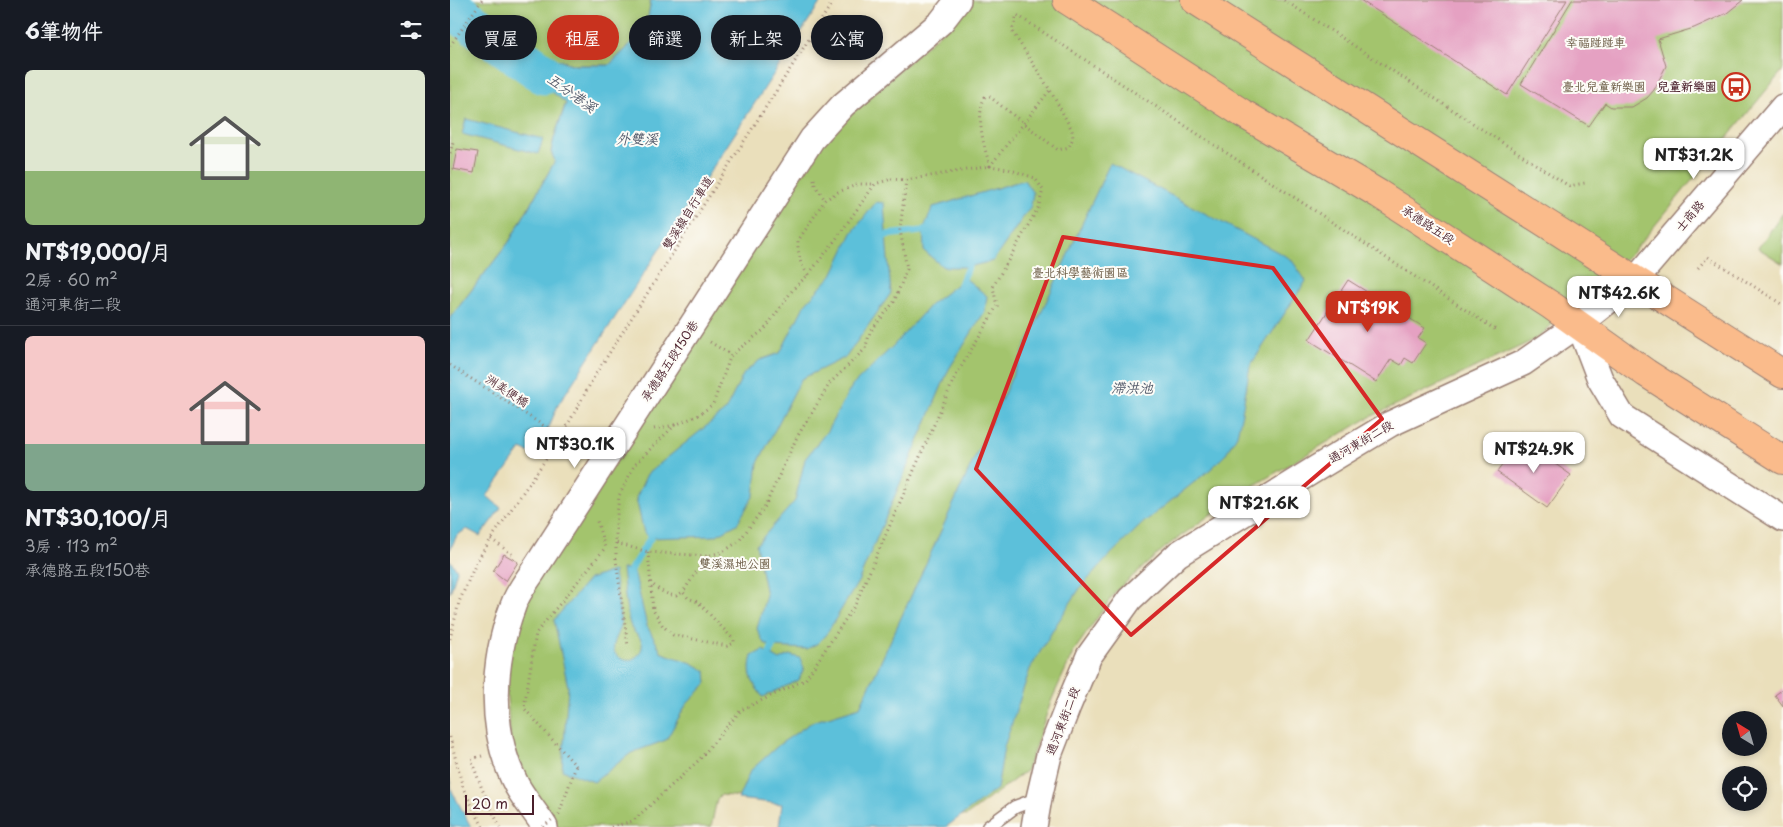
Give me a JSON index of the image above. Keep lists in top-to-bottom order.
{
  "streets": {
    "main road": ["承德路五段"],
    "street": ["士商路", "承德路五段150巷", "通河東街二段"],
    "path": ["雙溪線自行車道", "洲美便橋"]
  },
  "crossings": [
    ["雙溪線自行車道", "洲美便橋"],
    ["士商路", "通河東街二段"],
    ["承德路五段", "通河東街二段"]
  ],
  "water": ["五分港溪", "外雙溪", "滯洪池"],
  "parks": [
    "幸福踫踫車",
    "臺北兒童新樂園",
    "臺北科學藝術園區",
    "雙溪濕地公園"
  ],
  "places": {
    "bus stop": ["兒童新樂園"]
  },
  "scale_bar": "20 m",
  "north": "top left",
  "page": {
    "heading": "6筆物件",
    "chip": [
      "買屋",
      "租屋",
      "篩選",
      "新上架",
      "公寓"
    ],
    "list": [
      {
        "name": "NT$19,000/月",
        "note": "2房 · 60 m² · 通河東街二段"
      },
      {
        "name": "NT$30,100/月",
        "note": "3房 · 113 m² · 承德路五段150巷"
      }
    ],
    "price": [
      "NT$31.2K",
      "NT$42.6K",
      "NT$19K",
      "NT$30.1K",
      "NT$24.9K",
      "NT$21.6K"
    ],
    "scale": "20 m"
  }
}
